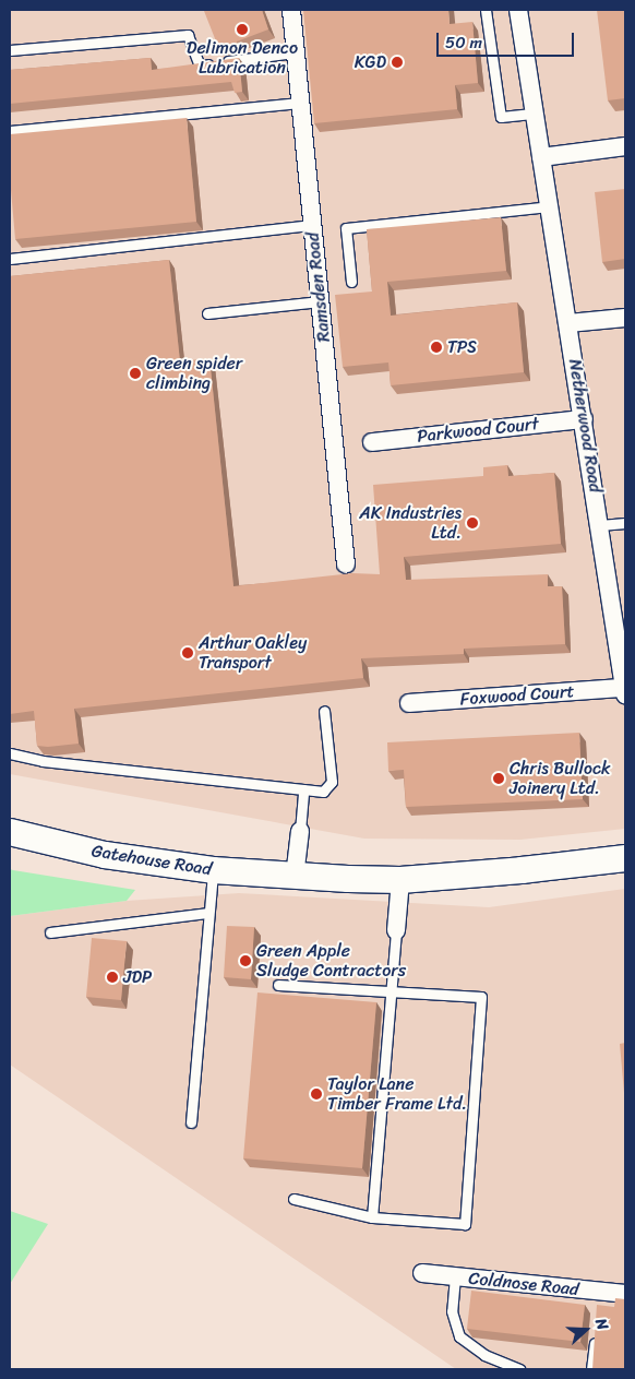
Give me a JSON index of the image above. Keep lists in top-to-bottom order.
{
  "streets": {
    "main road": ["Gatehouse Road"],
    "street": [
      "Ramsden Road",
      "Netherwood Road",
      "Parkwood Court",
      "Foxwood Court",
      "Coldnose Road"
    ]
  },
  "crossings": [
    ["Netherwood Road", "Parkwood Court"],
    ["Netherwood Road", "Foxwood Court"]
  ],
  "places": [
    "Delimon Denco Lubrication",
    "KGD",
    "TPS",
    "Green spider climbing",
    "AK Industries Ltd.",
    "Arthur Oakley Transport",
    "Chris Bullock Joinery Ltd.",
    "Green Apple Sludge Contractors",
    "JDP",
    "Taylor Lane Timber Frame Ltd."
  ],
  "scale_bar": "50 m",
  "north": "right"
}
